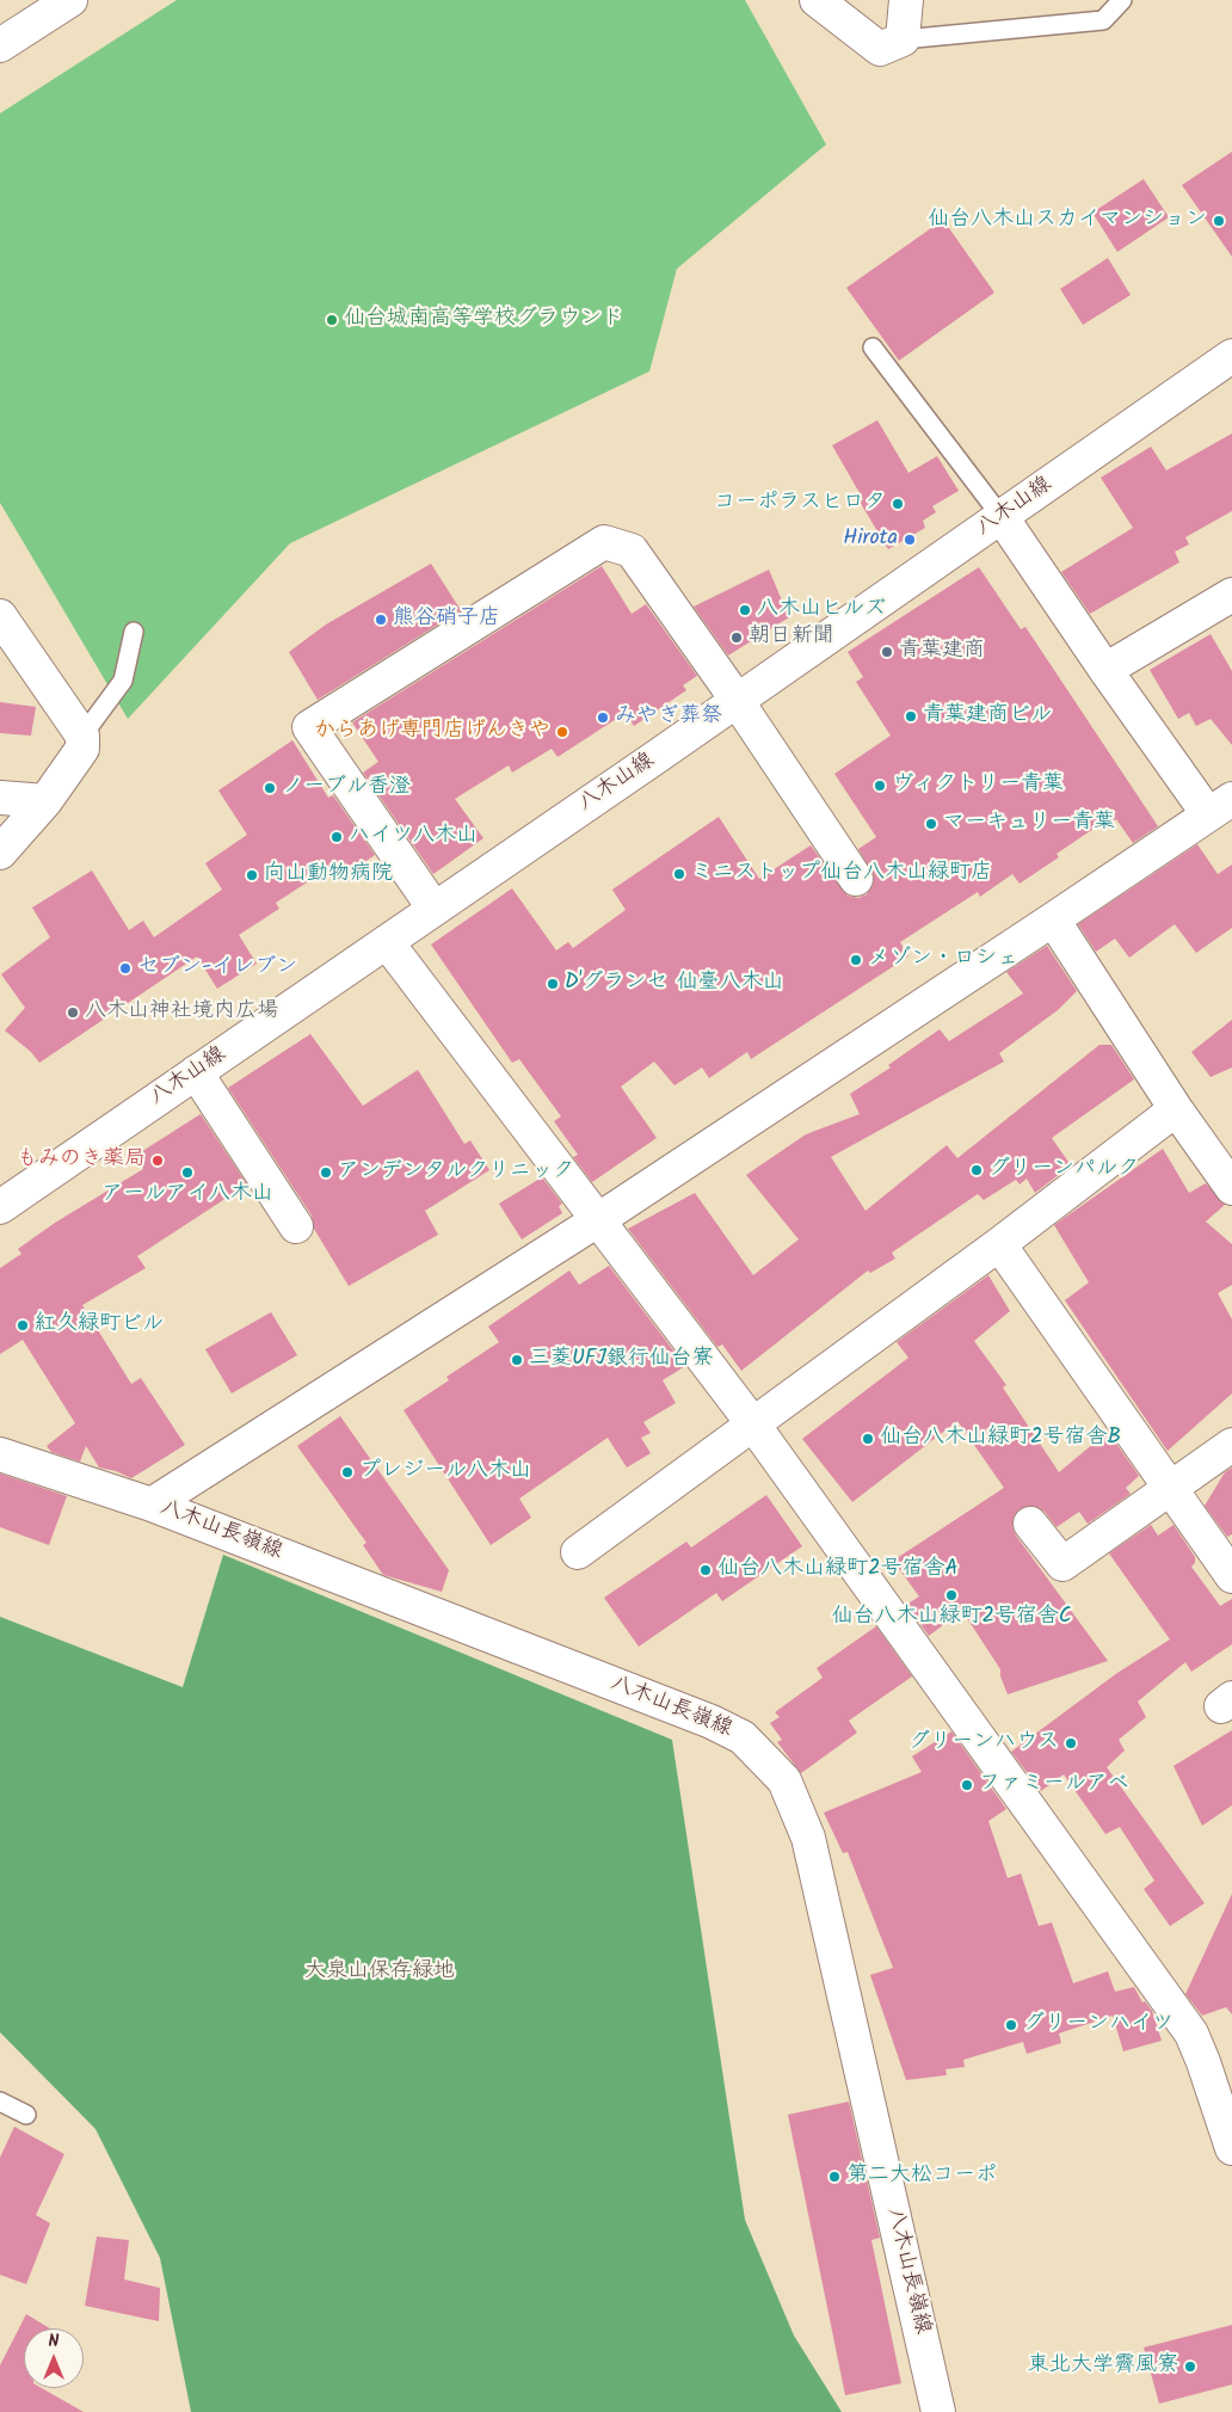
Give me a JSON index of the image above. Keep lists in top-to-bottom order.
{
  "streets": {
    "street": ["八木山線", "八木山長嶺線"]
  },
  "parks": ["大泉山保存緑地"],
  "places": [
    "仙台八木山スカイマンション",
    "仙台城南高等学校グラウンド",
    "コーポラスヒロタ",
    "Hirota",
    "八木山ヒルズ",
    "熊谷硝子店",
    "朝日新聞",
    "青葉建商",
    "青葉建商ビル",
    "みやぎ葬祭",
    "からあげ専門店げんきや",
    "ヴィクトリー青葉",
    "ノーブル香澄",
    "マーキュリー青葉",
    "ハイツ八木山",
    "ミニストップ仙台八木山緑町店",
    "向山動物病院",
    "メゾン・ロシェ",
    "セブン-イレブン",
    "D'グランセ 仙臺八木山",
    "八木山神社境内広場",
    "もみのき薬局",
    "グリーンパルク",
    "アールアイ八木山",
    "アンデンタルクリニック",
    "紅久緑町ビル",
    "三菱UFJ銀行仙台寮",
    "仙台八木山緑町2号宿舎B",
    "プレジール八木山",
    "仙台八木山緑町2号宿舎A",
    "仙台八木山緑町2号宿舎C",
    "グリーンハウス",
    "ファミールアベ",
    "グリーンハイツ",
    "第二大松コーポ",
    "東北大学霽風寮"
  ],
  "north": "top"
}
